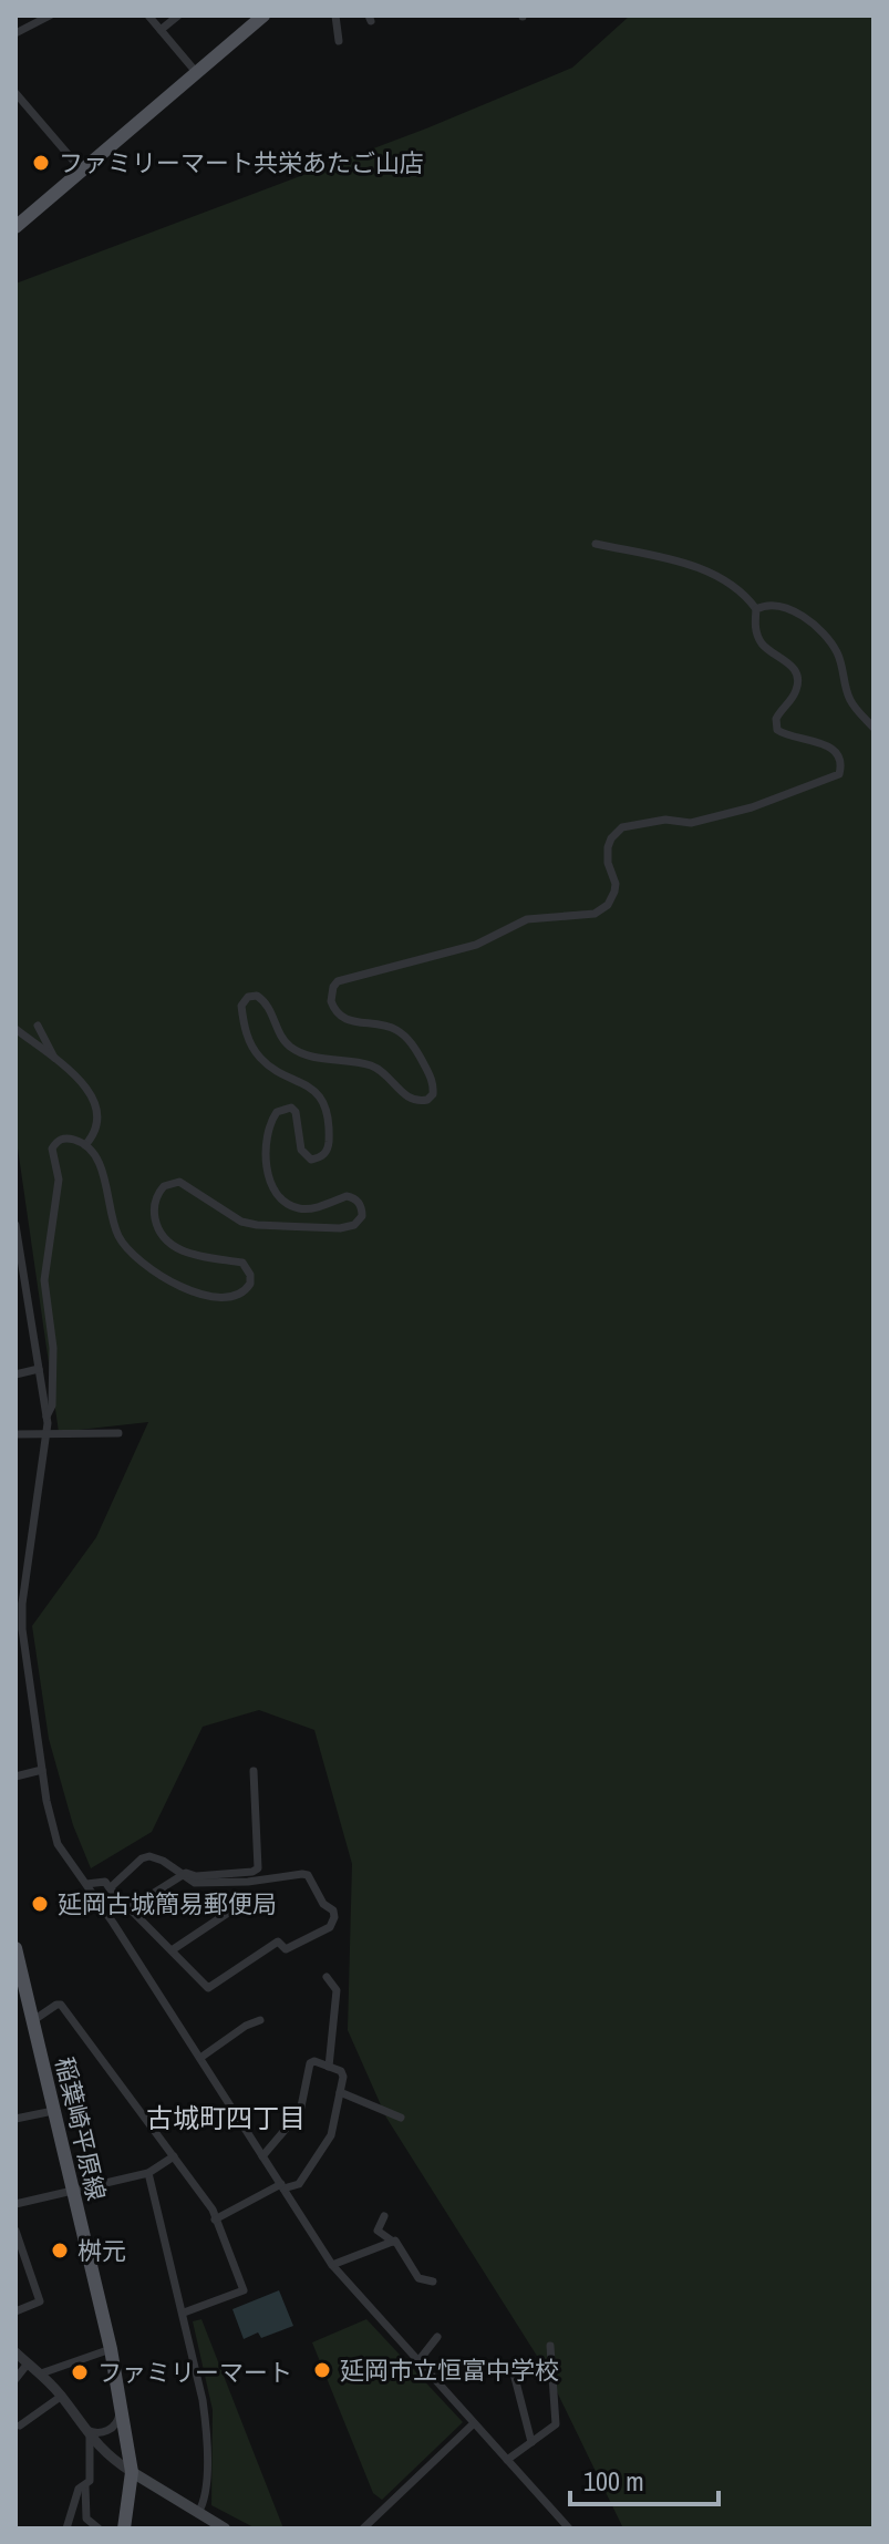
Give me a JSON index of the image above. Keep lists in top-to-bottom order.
{
  "streets": {
    "main road": ["稲葉崎平原線"]
  },
  "districts": ["古城町四丁目"],
  "places": [
    "ファミリーマート共栄あたご山店",
    "延岡古城簡易郵便局",
    "桝元",
    "延岡市立恒富中学校",
    "ファミリーマート"
  ],
  "scale_bar": "100 m"
}
